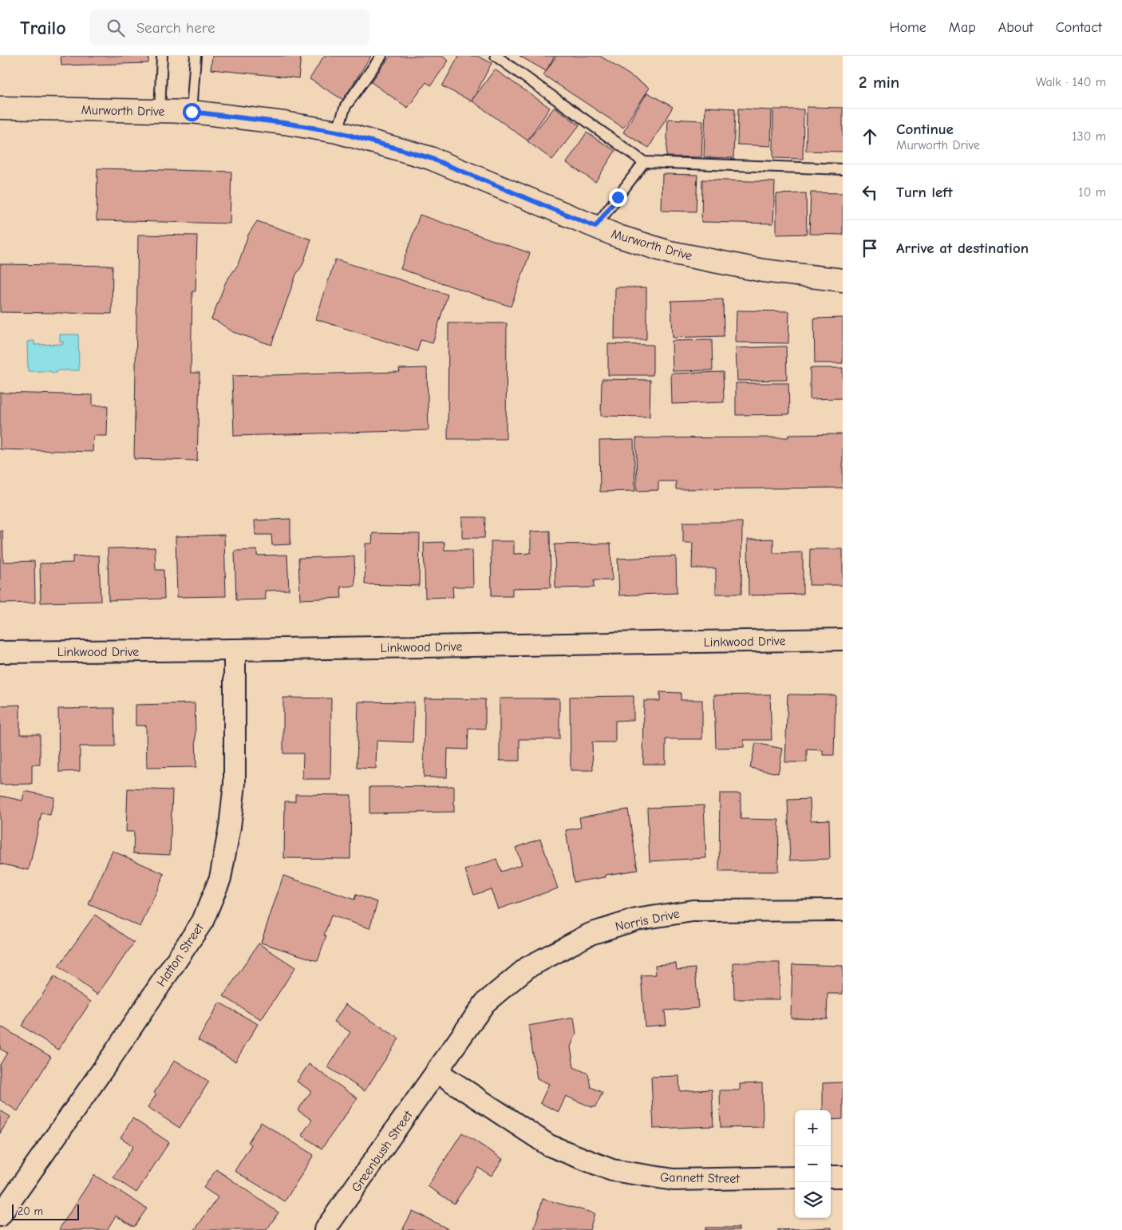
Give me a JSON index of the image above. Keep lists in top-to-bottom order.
{
  "streets": {
    "street": [
      "Murworth Drive",
      "Linkwood Drive",
      "Norris Drive",
      "Hatton Street",
      "Greenbush Street",
      "Gannett Street"
    ]
  },
  "crossings": [
    ["Linkwood Drive", "Hatton Street"],
    ["Norris Drive", "Greenbush Street"],
    ["Norris Drive", "Gannett Street"],
    ["Greenbush Street", "Gannett Street"]
  ],
  "scale_bar": "20 m",
  "page": {
    "header": "Trailo",
    "search": "Search here",
    "nav": [
      "Home",
      "Map",
      "About",
      "Contact"
    ],
    "heading": ["2 min", "Walk · 140 m"],
    "list": [
      ["Continue", "Murworth Drive", "130 m"],
      ["Turn left", "10 m"],
      "Arrive at destination"
    ],
    "map_buttons": ["+", "−"],
    "scale": "20 m"
  }
}
